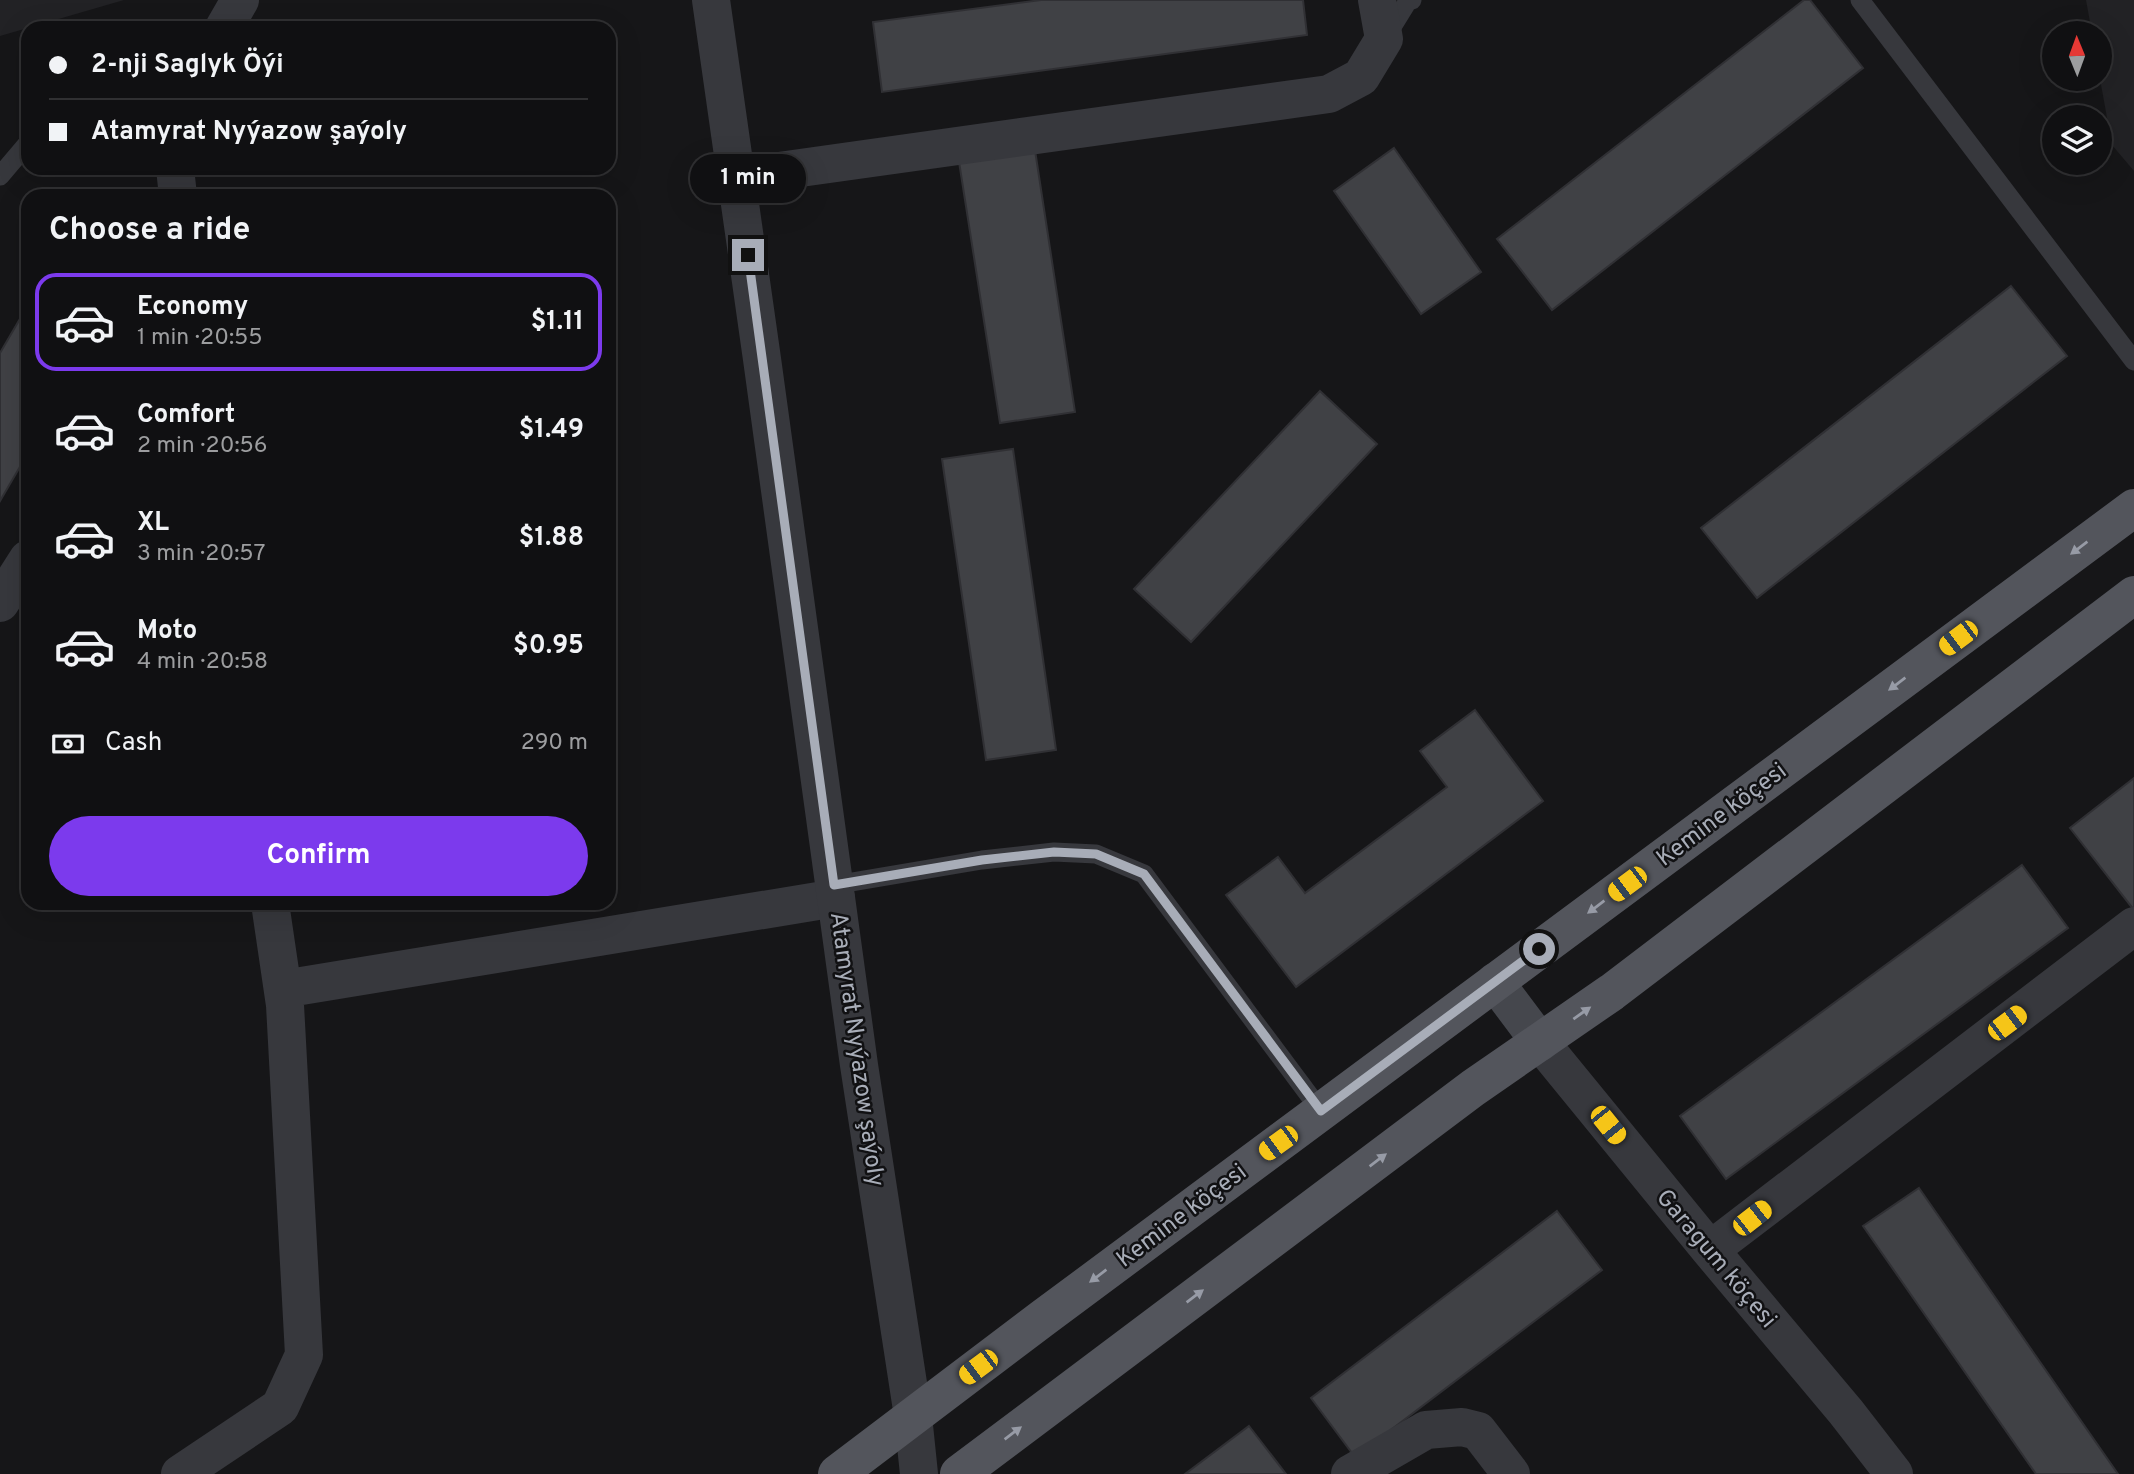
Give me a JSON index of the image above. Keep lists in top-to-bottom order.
{
  "streets": {
    "main road": ["Kemine köçesi"],
    "street": ["Atamyrat Nyýazow şaýoly", "Garagum köçesi"]
  },
  "crossings": [
    ["Kemine köçesi", "Atamyrat Nyýazow şaýoly"]
  ],
  "north": "top",
  "page": {
    "banner": ["2-nji Saglyk Öýi", "Atamyrat Nyýazow şaýoly"],
    "bubble": "1 min",
    "heading": "Choose a ride",
    "list": [
      {
        "name": "Economy",
        "note": "1 min · 20:55",
        "value": "$1.11"
      },
      {
        "name": "Comfort",
        "note": "2 min · 20:56",
        "value": "$1.49"
      },
      {
        "name": "XL",
        "note": "3 min · 20:57",
        "value": "$1.88"
      },
      {
        "name": "Moto",
        "note": "4 min · 20:58",
        "value": "$0.95"
      }
    ],
    "pay": ["Cash", "290 m"],
    "buttons": "Confirm"
  }
}
